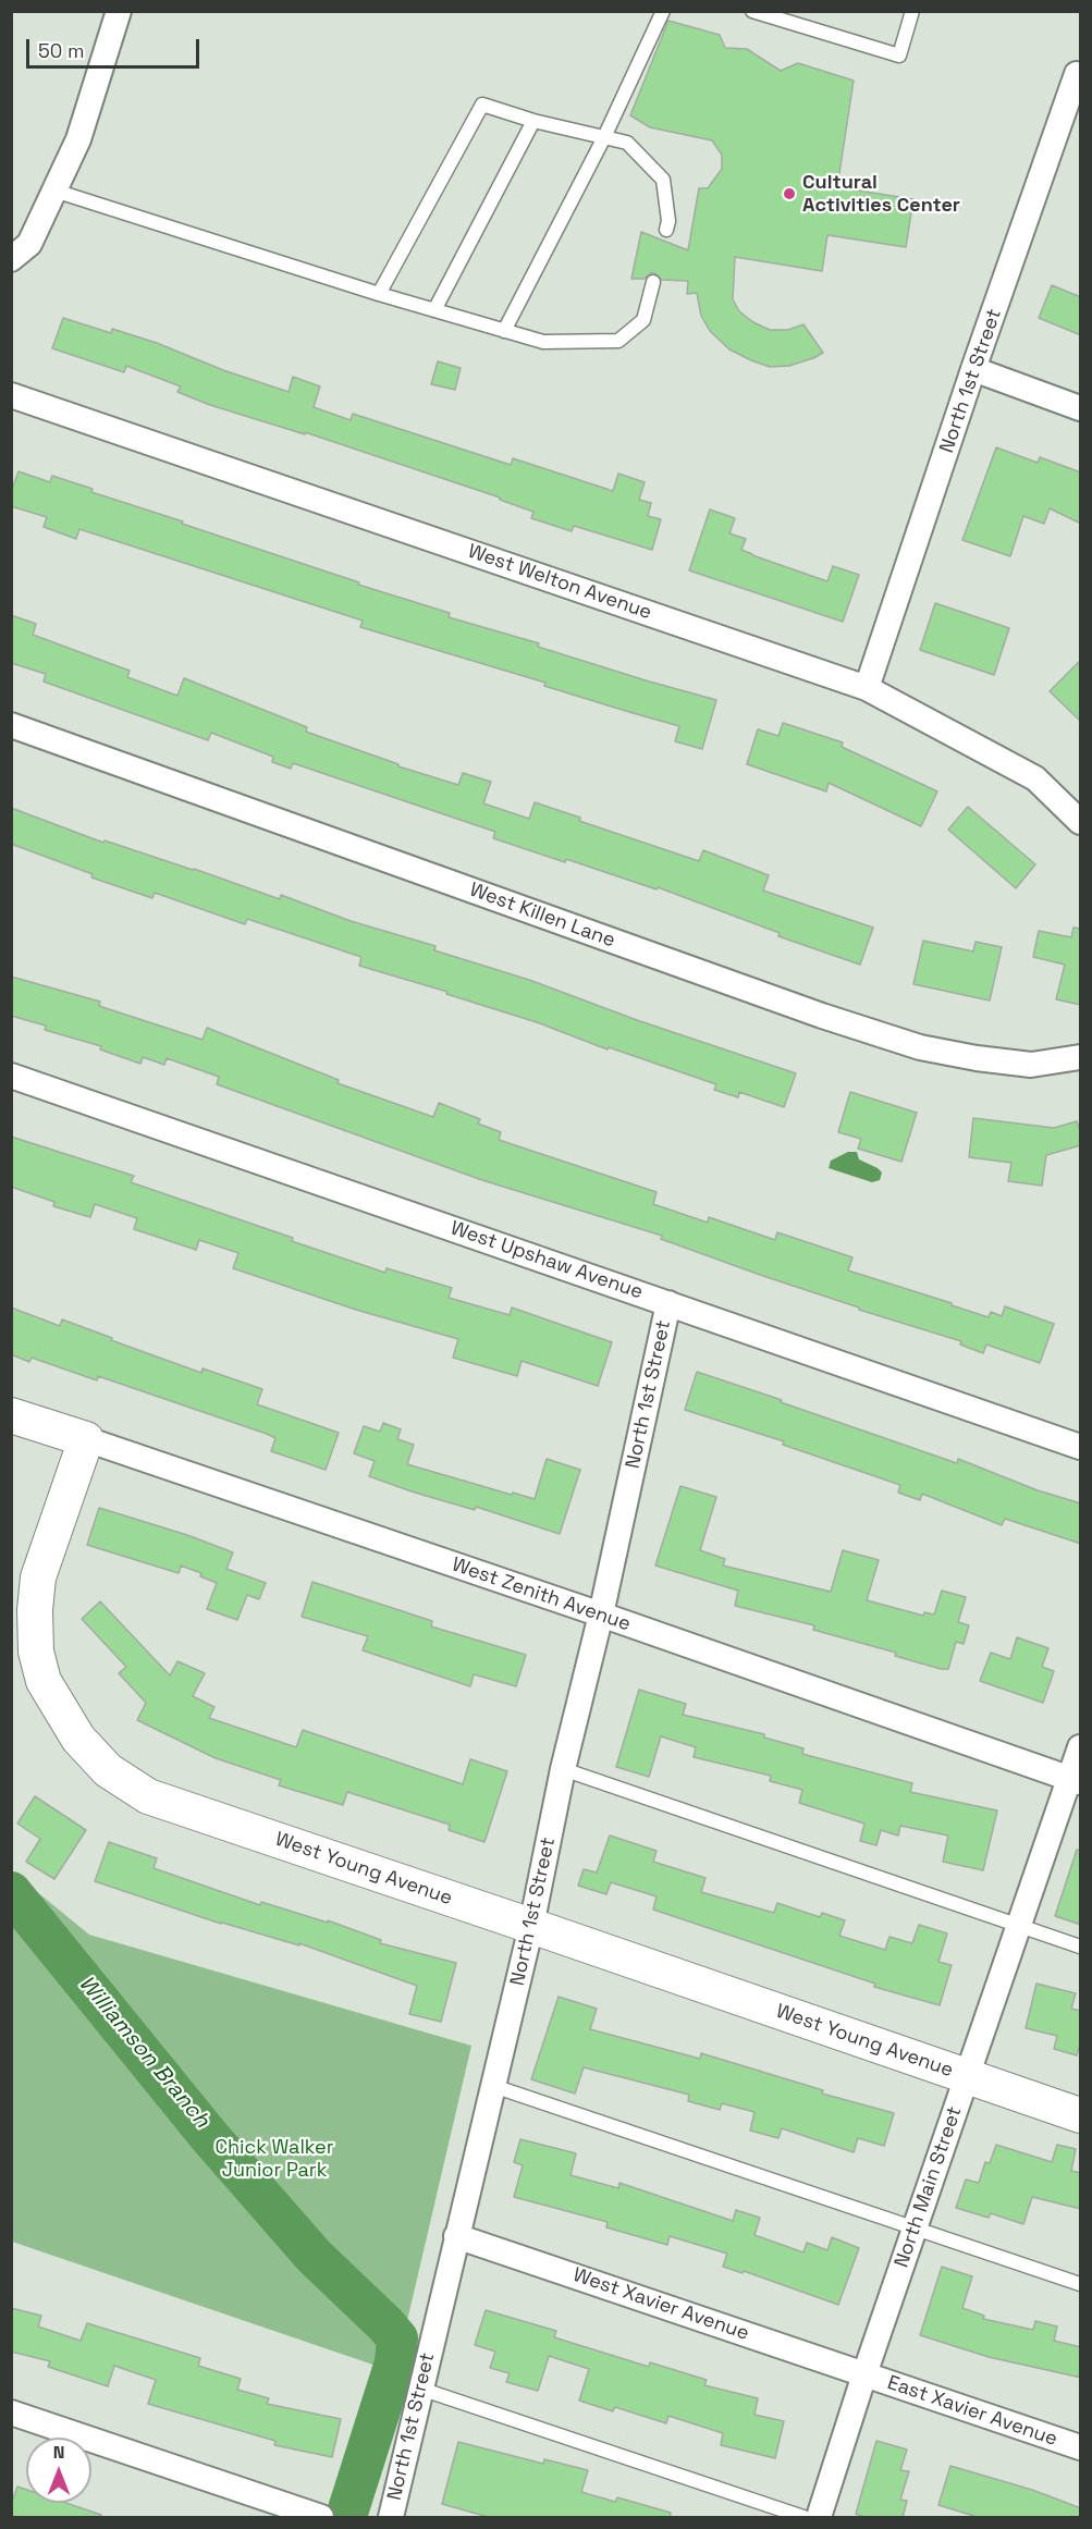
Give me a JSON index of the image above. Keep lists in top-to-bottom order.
{
  "streets": {
    "street": [
      "North 1st Street",
      "West Welton Avenue",
      "West Killen Lane",
      "West Upshaw Avenue",
      "West Zenith Avenue",
      "West Young Avenue",
      "North Main Street",
      "West Xavier Avenue",
      "East Xavier Avenue"
    ]
  },
  "crossings": [
    ["North 1st Street", "West Welton Avenue"],
    ["North 1st Street", "West Upshaw Avenue"],
    ["North 1st Street", "West Zenith Avenue"],
    ["North 1st Street", "West Young Avenue"],
    ["North 1st Street", "West Xavier Avenue"],
    ["West Zenith Avenue", "West Young Avenue"],
    ["West Zenith Avenue", "North Main Street"],
    ["West Young Avenue", "North Main Street"],
    ["North Main Street", "West Xavier Avenue"],
    ["North Main Street", "East Xavier Avenue"],
    ["West Xavier Avenue", "East Xavier Avenue"]
  ],
  "water": ["Williamson Branch"],
  "parks": ["Chick Walker Junior Park"],
  "places": ["Cultural Activities Center"],
  "scale_bar": "50 m",
  "north": "top"
}
